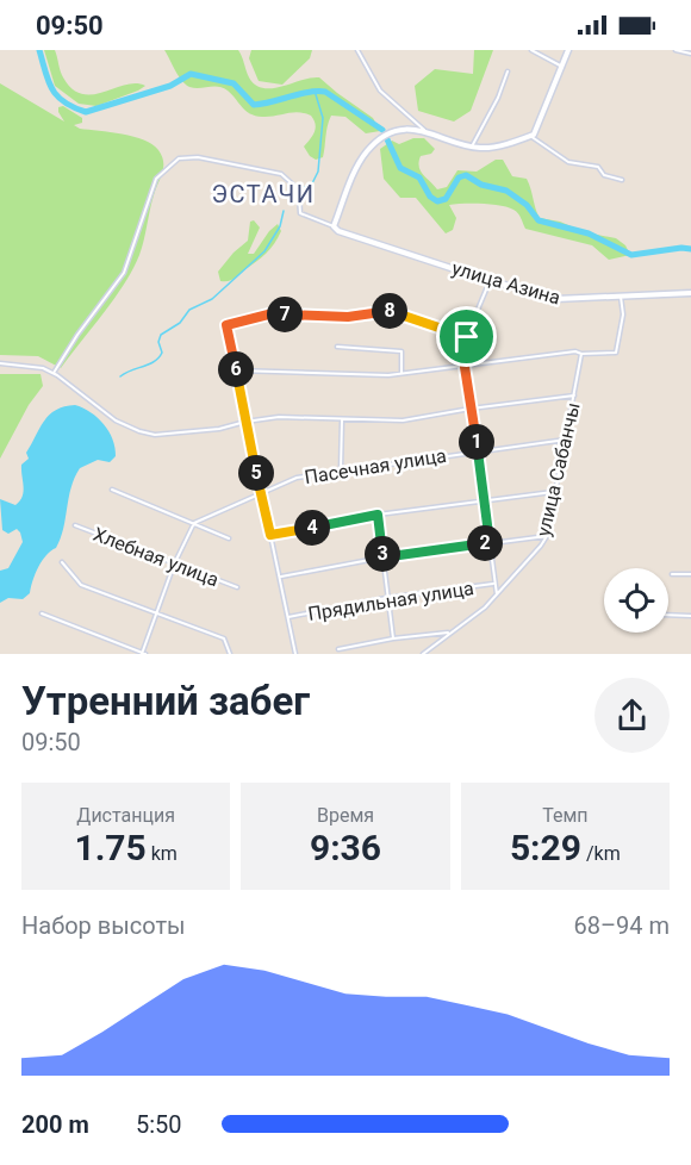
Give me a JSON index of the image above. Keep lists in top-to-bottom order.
{
  "streets": {
    "street": [
      "улица Азина",
      "Пасечная улица",
      "улица Сабанчы",
      "Хлебная улица",
      "Прядильная улица"
    ]
  },
  "crossings": [
    ["Пасечная улица", "улица Сабанчы"]
  ],
  "districts": ["ЭСТАЧИ"],
  "page": {
    "status": "09:50",
    "pins": [
      "8",
      "7",
      "6",
      "1",
      "5",
      "4",
      "2",
      "3"
    ],
    "heading": ["Утренний забег", "09:50"],
    "stats": [
      ["Дистанция", "1.75 km"],
      ["Время", "9:36"],
      ["Темп", "5:29 /km"]
    ],
    "chart": ["Набор высоты", "68–94 m"],
    "list": [
      {
        "name": "200 m",
        "note": "5:50"
      }
    ]
  }
}
